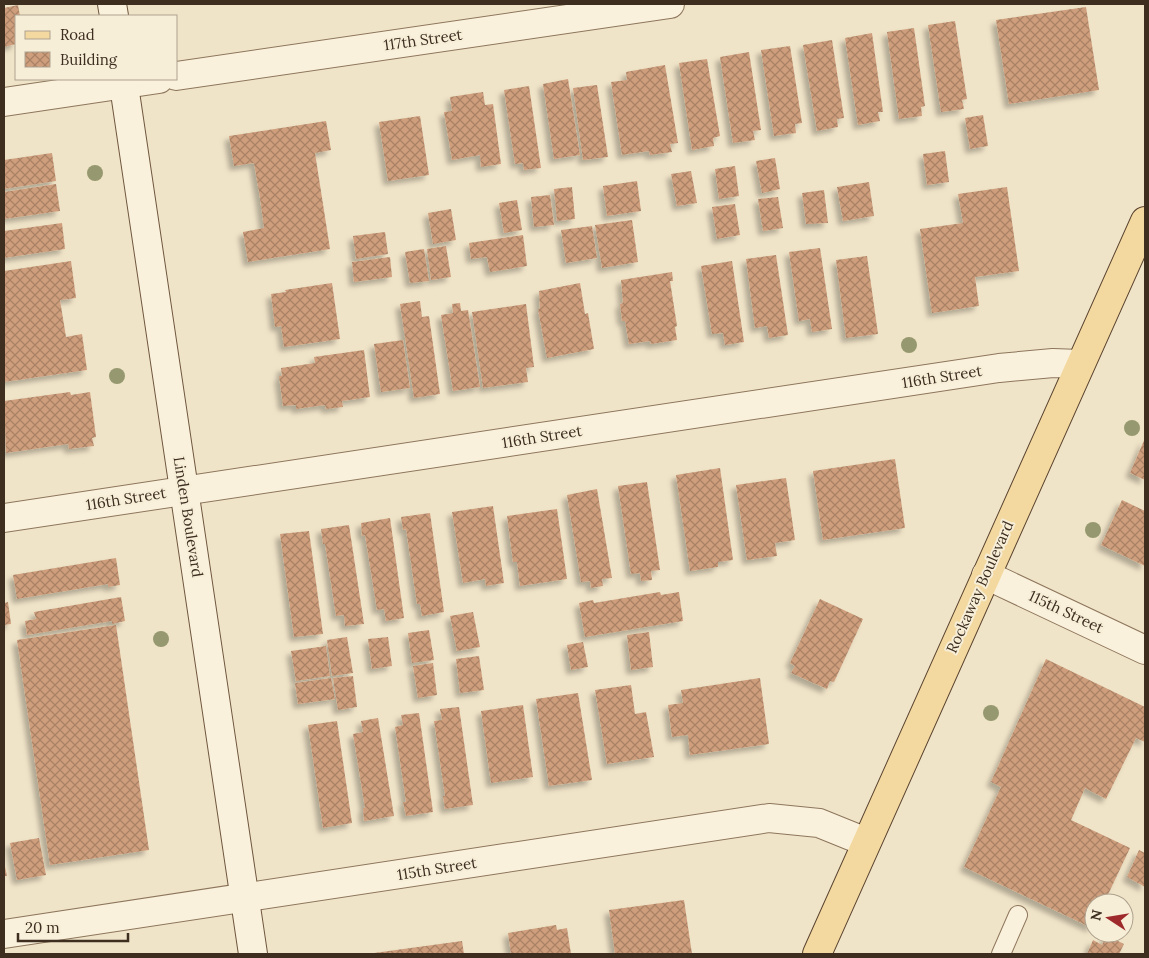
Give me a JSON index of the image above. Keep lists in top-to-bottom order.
{
  "streets": {
    "main road": ["Rockaway Boulevard"],
    "street": [
      "117th Street",
      "116th Street",
      "Linden Boulevard",
      "115th Street"
    ]
  },
  "crossings": [
    ["116th Street", "Linden Boulevard"],
    ["116th Street", "Rockaway Boulevard"],
    ["Linden Boulevard", "115th Street"],
    ["Rockaway Boulevard", "115th Street"]
  ],
  "legend": ["Road", "Building"],
  "scale_bar": "20 m",
  "north": "left"
}
